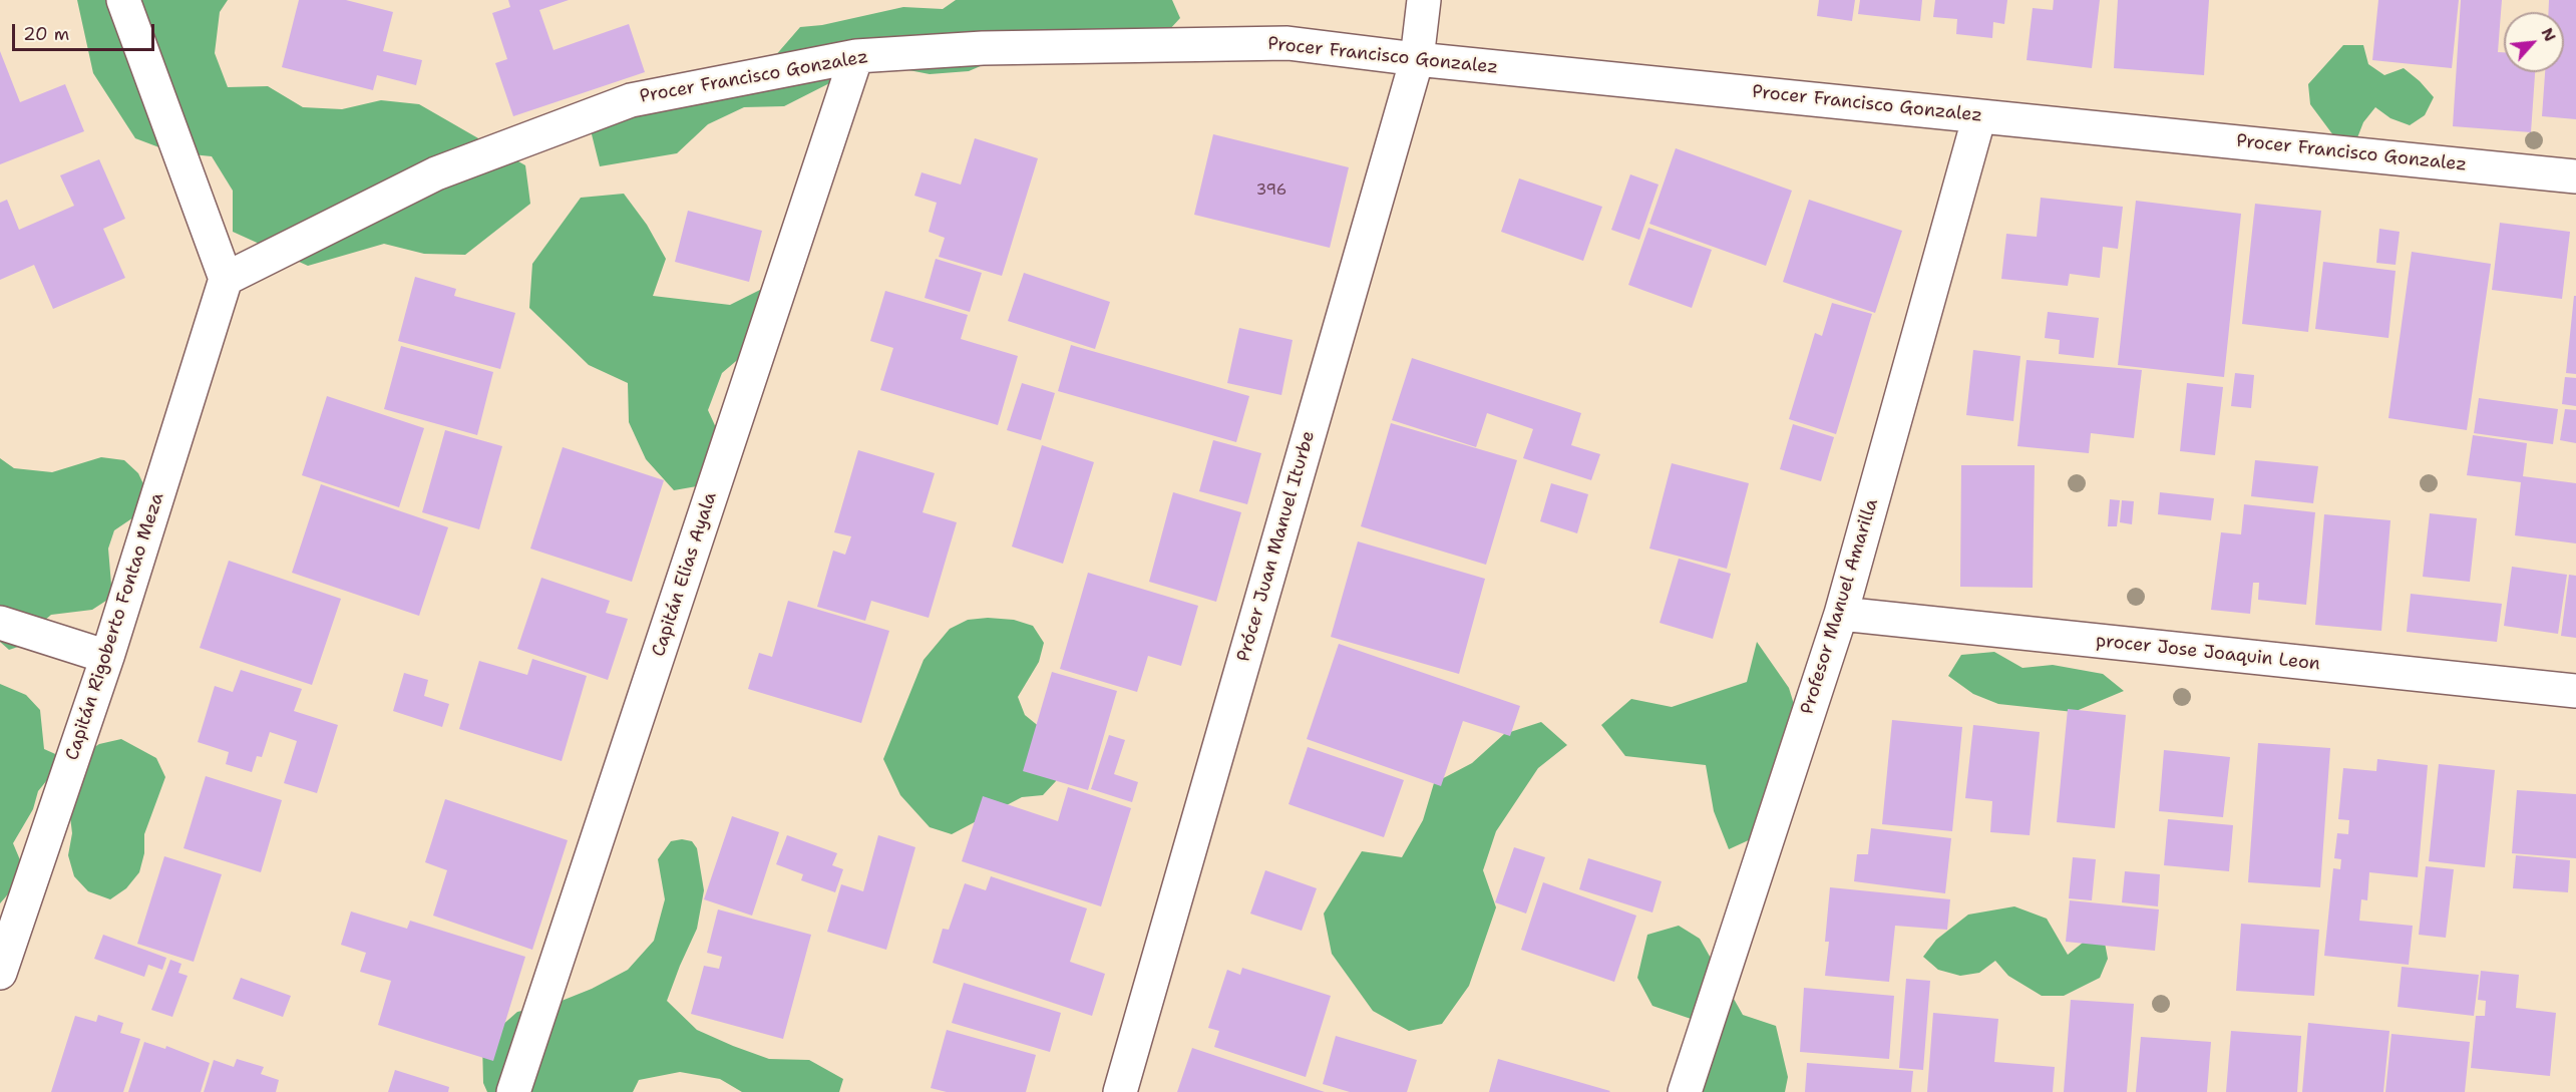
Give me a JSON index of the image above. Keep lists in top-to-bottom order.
{
  "streets": {
    "street": [
      "Procer Francisco Gonzalez",
      "Prócer Juan Manuel Iturbe",
      "Capitán Elias Ayala",
      "Profesor Manuel Amarilla",
      "Capitán Rigoberto Fontao Meza",
      "procer Jose Joaquin Leon"
    ]
  },
  "crossings": [
    ["Procer Francisco Gonzalez", "Prócer Juan Manuel Iturbe"],
    ["Procer Francisco Gonzalez", "Capitán Elias Ayala"],
    ["Procer Francisco Gonzalez", "Profesor Manuel Amarilla"],
    ["Procer Francisco Gonzalez", "Capitán Rigoberto Fontao Meza"],
    ["Profesor Manuel Amarilla", "procer Jose Joaquin Leon"]
  ],
  "house_numbers": ["396"],
  "scale_bar": "20 m",
  "north": "top right"
}
